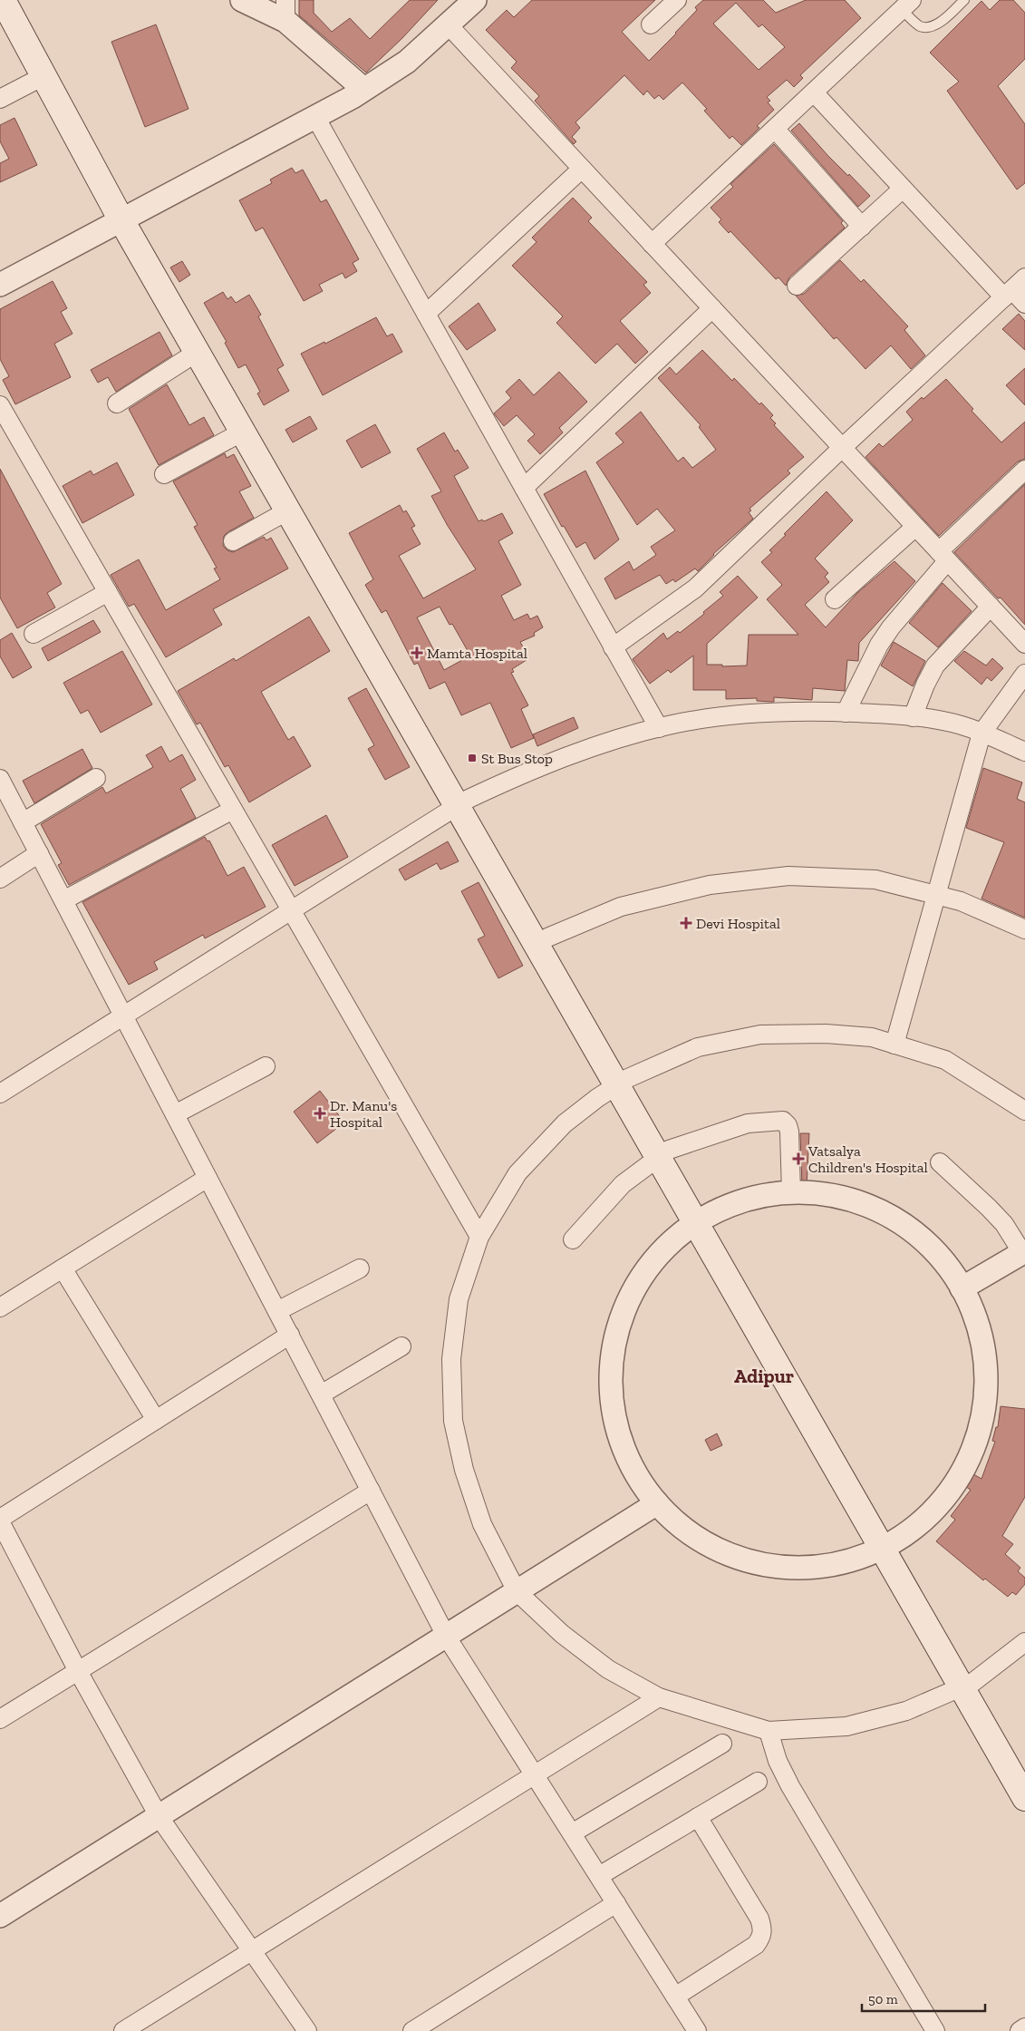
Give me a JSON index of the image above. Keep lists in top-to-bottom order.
{
  "districts": ["Adipur"],
  "places": {
    "health": [
      "Mamta Hospital",
      "Devi Hospital",
      "Dr. Manu's Hospital",
      "Vatsalya Children's Hospital"
    ],
    "transit": ["St Bus Stop"]
  },
  "scale_bar": "50 m"
}
